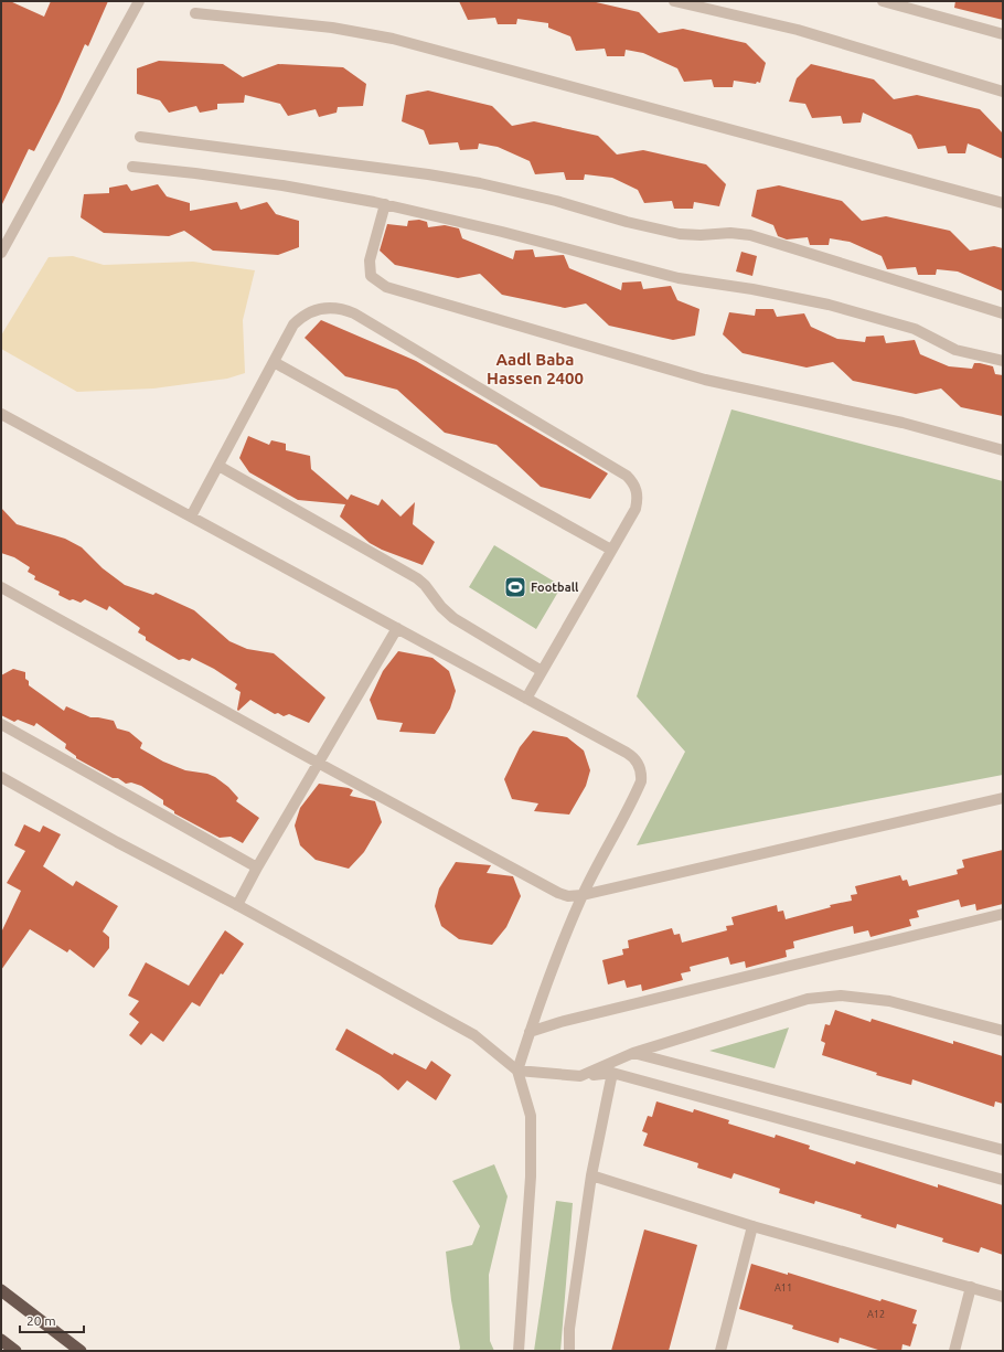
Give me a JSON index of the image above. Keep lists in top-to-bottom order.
{
  "districts": ["Aadl Baba Hassen 2400"],
  "places": {
    "sports": ["Football"]
  },
  "house_numbers": ["A11", "A12"],
  "scale_bar": "20 m"
}
